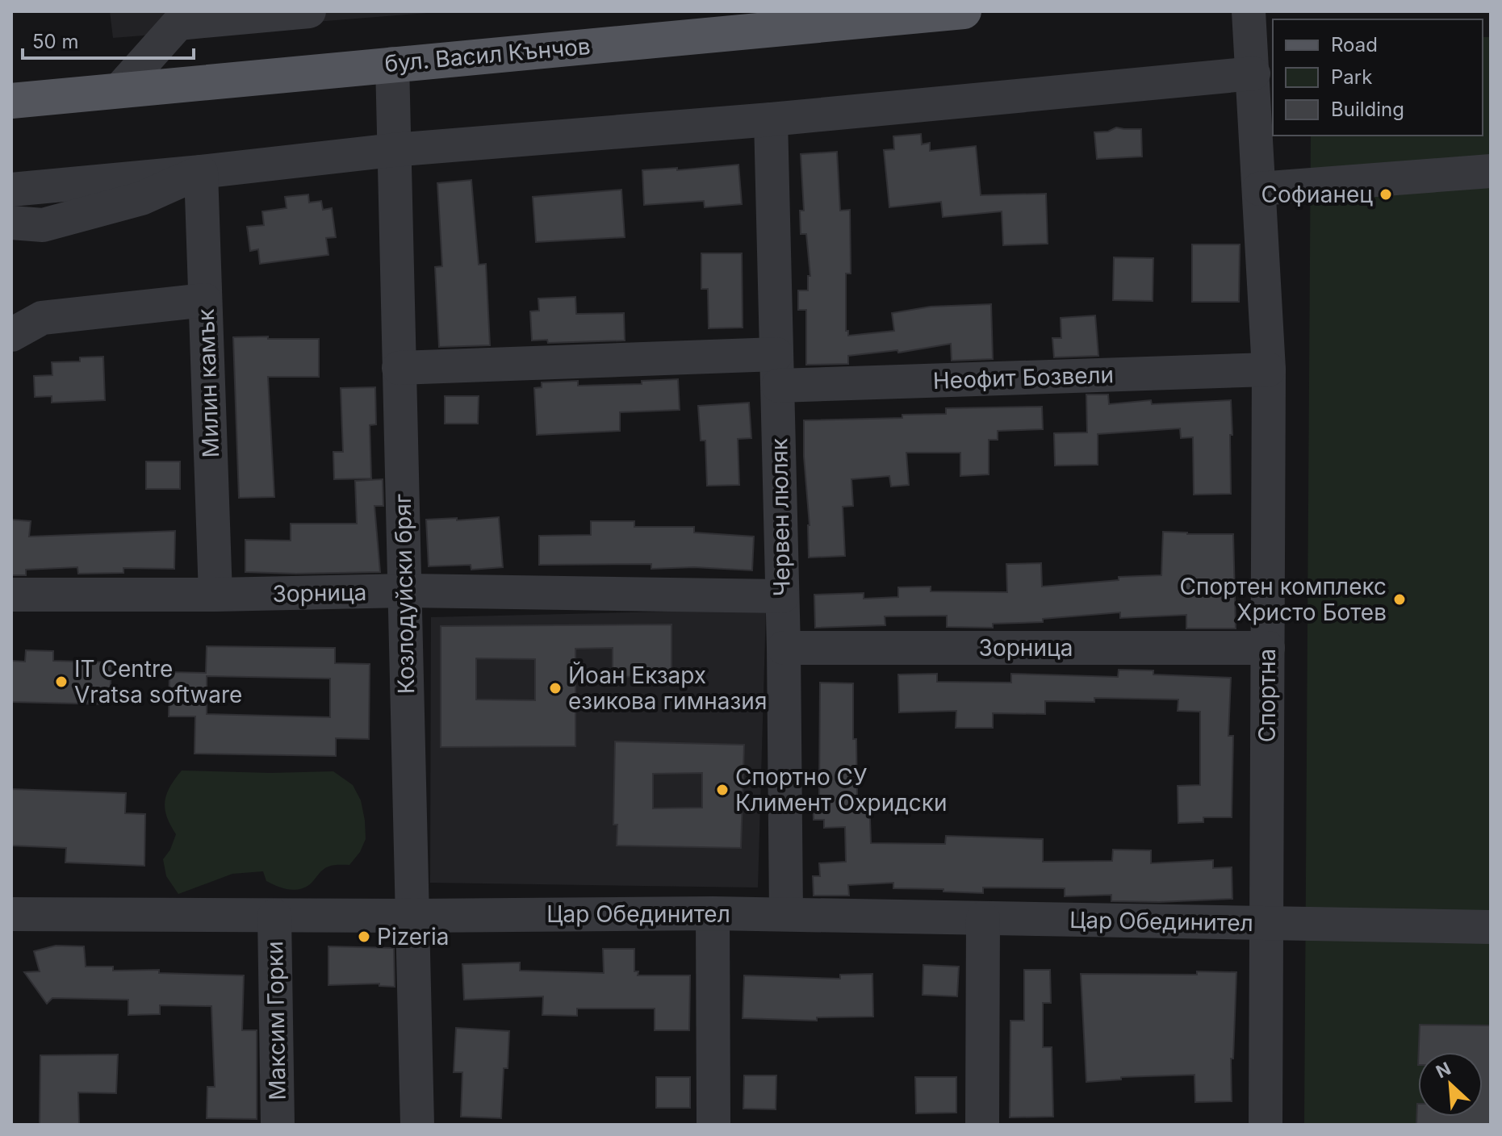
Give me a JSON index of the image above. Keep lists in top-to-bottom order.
{
  "streets": {
    "main road": ["бул. Васил Кънчов"],
    "street": [
      "Неофит Бозвели",
      "Милин камък",
      "Червен люляк",
      "Зорница",
      "Козлодуйски бряг",
      "Спортна",
      "Цар Обединител",
      "Максим Горки"
    ]
  },
  "crossings": [
    ["бул. Васил Кънчов", "Козлодуйски бряг"],
    ["Неофит Бозвели", "Червен люляк"],
    ["Неофит Бозвели", "Козлодуйски бряг"],
    ["Неофит Бозвели", "Спортна"],
    ["Милин камък", "Зорница"],
    ["Червен люляк", "Зорница"],
    ["Червен люляк", "Цар Обединител"],
    ["Зорница", "Козлодуйски бряг"],
    ["Зорница", "Спортна"],
    ["Козлодуйски бряг", "Цар Обединител"],
    ["Спортна", "Цар Обединител"],
    ["Цар Обединител", "Максим Горки"]
  ],
  "places": [
    "Софианец",
    "Спортен комплекс Христо Ботев",
    "IT Centre Vratsa software",
    "Йоан Екзарх езикова гимназия",
    "Спортно СУ Климент Охридски",
    "Pizeria"
  ],
  "legend": ["Road", "Park", "Building"],
  "scale_bar": "50 m",
  "north": "top left"
}
